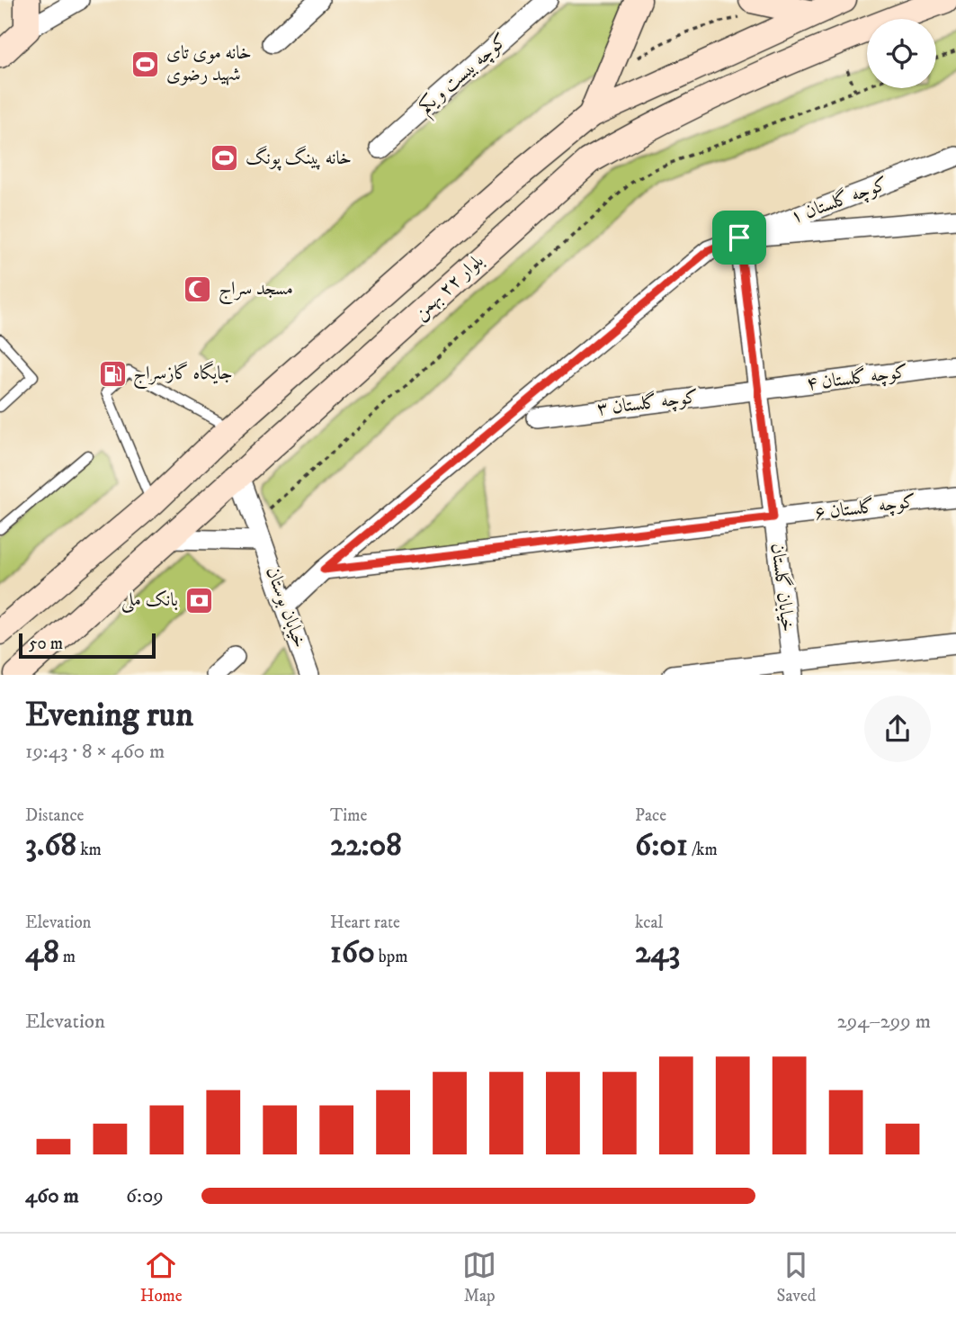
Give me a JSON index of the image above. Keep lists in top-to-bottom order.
{
  "streets": {
    "main road": ["بلوار ۲۲ بهمن"],
    "street": [
      "کوچه بیست و یکم",
      "کوچه گلستان ۱",
      "کوچه گلستان ۴",
      "کوچه گلستان ۳",
      "کوچه گلستان ۶",
      "خیابان گلستان",
      "خیابان بوستان"
    ]
  },
  "crossings": [
    ["کوچه گلستان ۱", "کوچه گلستان ۶"],
    ["کوچه گلستان ۱", "خیابان گلستان"],
    ["کوچه گلستان ۱", "خیابان بوستان"],
    ["بلوار ۲۲ بهمن", "خیابان بوستان"],
    ["کوچه گلستان ۴", "کوچه گلستان ۳"],
    ["کوچه گلستان ۴", "خیابان گلستان"],
    ["کوچه گلستان ۳", "خیابان گلستان"],
    ["کوچه گلستان ۶", "خیابان گلستان"]
  ],
  "places": {
    "sports": ["خانه موی تای شهید رضوی", "خانه پینگ پونگ"],
    "mosque": ["مسجد سراج"],
    "fuel station": ["جایگاه گازسراج"],
    "bank": ["بانک ملی"]
  },
  "scale_bar": "50 m",
  "page": {
    "scale": "50 m",
    "heading": ["Evening run", "19:43 · 8 × 460 m"],
    "stats": [
      ["Distance", "3.68 km"],
      ["Time", "22:08"],
      ["Pace", "6:01 /km"],
      ["Elevation", "48 m"],
      ["Heart rate", "160 bpm"],
      ["kcal", "243"]
    ],
    "chart": ["Elevation", "294–299 m"],
    "list": [
      {
        "name": "460 m",
        "note": "6:09"
      }
    ],
    "tabs": ["Home", "Map", "Saved"]
  }
}
